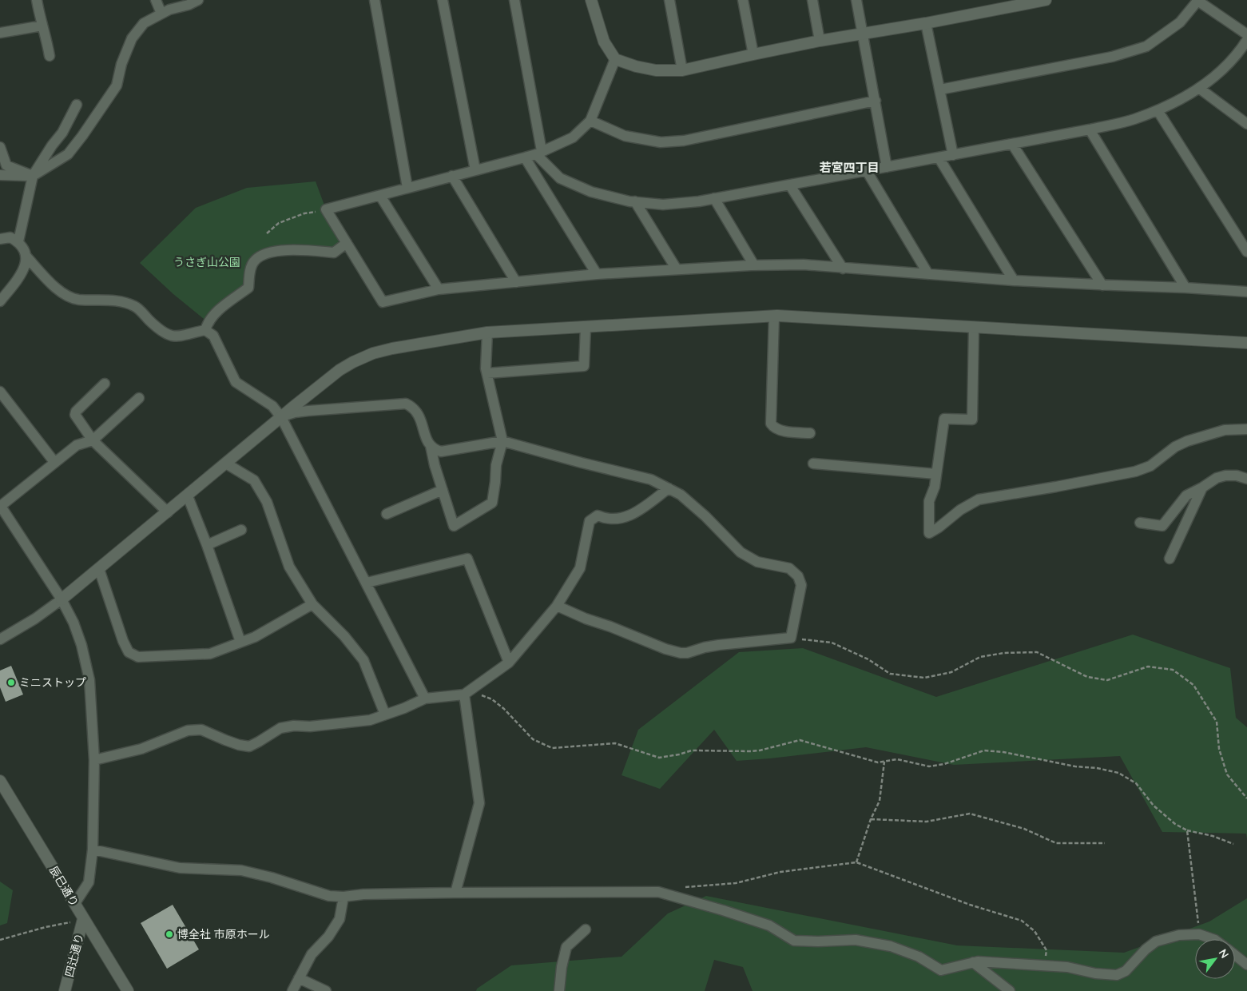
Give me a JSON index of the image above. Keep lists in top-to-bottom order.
{
  "streets": {
    "street": ["辰巳通り", "四辻通り"]
  },
  "crossings": [
    ["辰巳通り", "四辻通り"]
  ],
  "districts": ["若宮四丁目"],
  "parks": ["うさぎ山公園"],
  "places": ["ミニストップ", "博全社 市原ホール"],
  "north": "top right"
}
